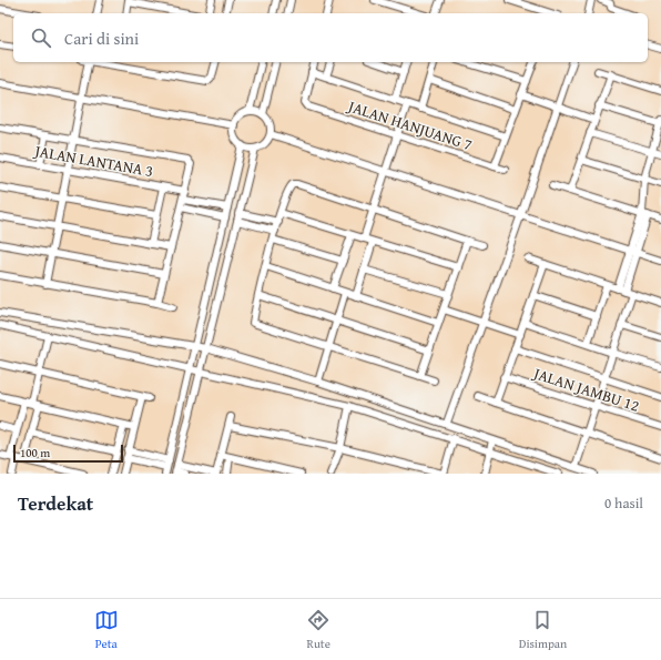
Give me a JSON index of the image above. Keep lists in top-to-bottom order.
{
  "streets": {
    "street": ["JALAN HANJUANG 7", "JALAN LANTANA 3", "JALAN JAMBU 12"]
  },
  "scale_bar": "100 m",
  "page": {
    "search": "Cari di sini",
    "scale": "100 m",
    "heading": ["Terdekat", "0 hasil"],
    "nav": ["Peta", "Rute", "Disimpan"]
  }
}
